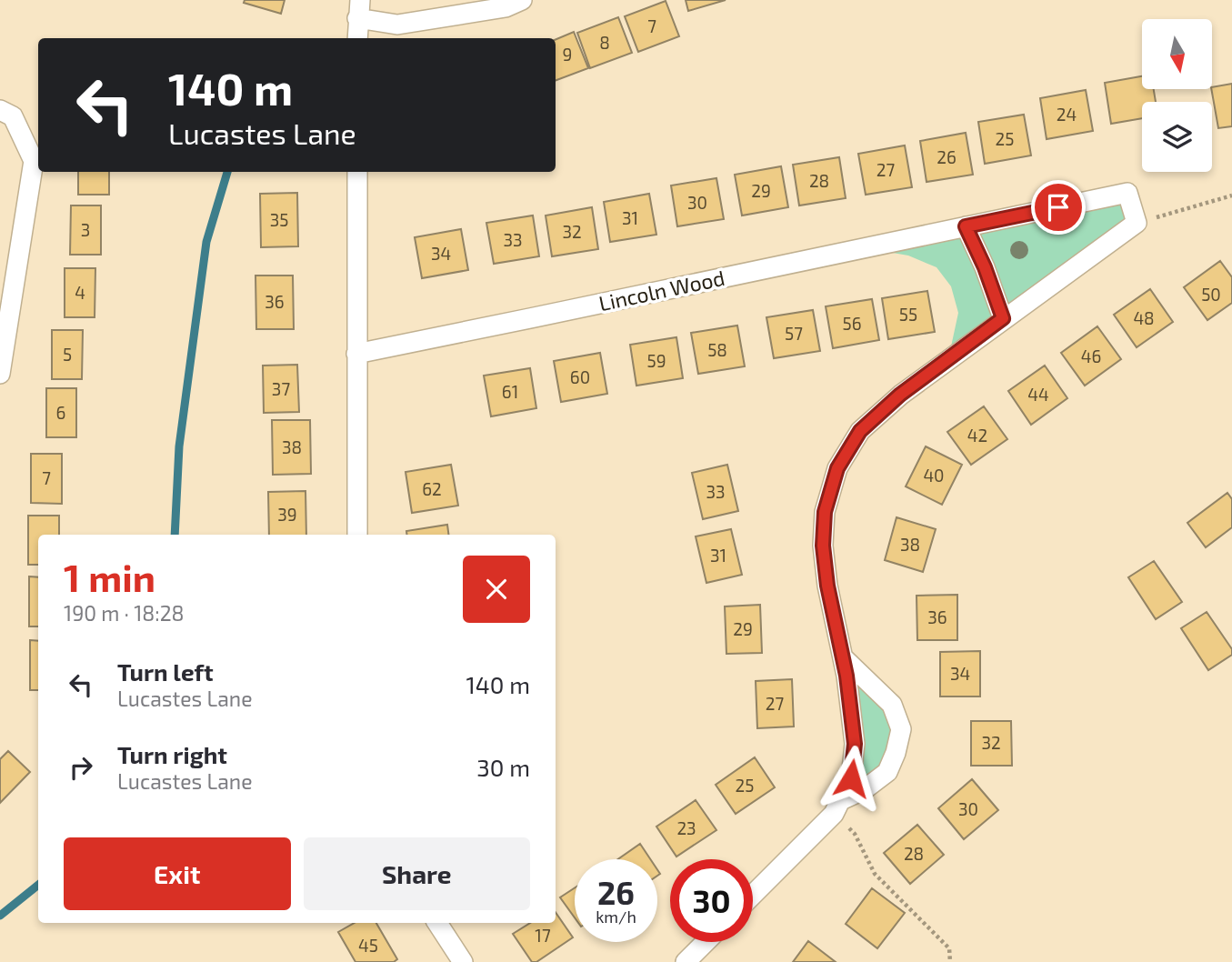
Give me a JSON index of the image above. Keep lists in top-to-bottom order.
{
  "streets": {
    "street": ["Lincoln Wood"]
  },
  "house_numbers": [
    "7",
    "8",
    "9",
    "24",
    "25",
    "26",
    "27",
    "28",
    "29",
    "30",
    "31",
    "35",
    "3",
    "32",
    "33",
    "34",
    "4",
    "50",
    "36",
    "55",
    "48",
    "56",
    "57",
    "58",
    "5",
    "46",
    "59",
    "60",
    "37",
    "61",
    "44",
    "6",
    "42",
    "38",
    "40",
    "7",
    "62",
    "33",
    "39",
    "38",
    "31",
    "36",
    "29",
    "34",
    "27",
    "32",
    "25",
    "30",
    "23",
    "28",
    "17",
    "45"
  ],
  "north": "bottom",
  "page": {
    "turn": ["140 m", "Lucastes Lane"],
    "heading": ["1 min", "190 m · 18:28"],
    "list": [
      {
        "name": "Turn left",
        "note": "Lucastes Lane",
        "value": "140 m"
      },
      {
        "name": "Turn right",
        "note": "Lucastes Lane",
        "value": "30 m"
      }
    ],
    "buttons": ["Exit", "Share"],
    "speed": "26 km/h",
    "limit": "30"
  }
}
